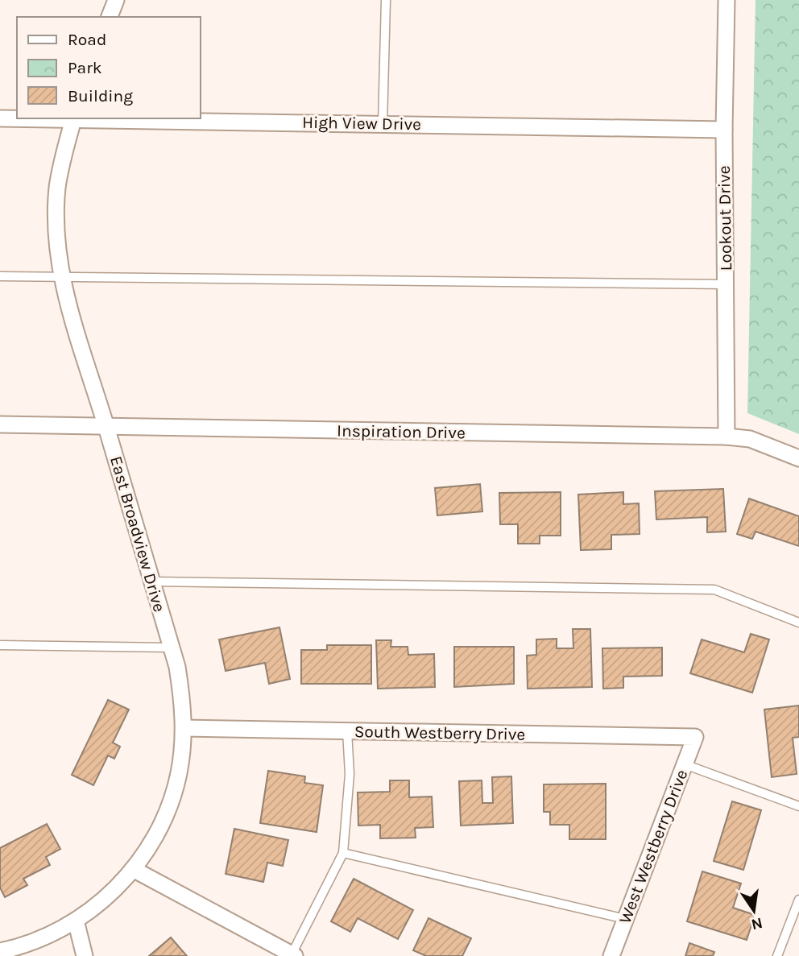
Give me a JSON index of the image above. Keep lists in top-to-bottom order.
{
  "streets": {
    "street": [
      "High View Drive",
      "Lookout Drive",
      "Inspiration Drive",
      "East Broadview Drive",
      "South Westberry Drive",
      "West Westberry Drive"
    ]
  },
  "crossings": [
    ["High View Drive", "Lookout Drive"],
    ["Lookout Drive", "Inspiration Drive"],
    ["Inspiration Drive", "East Broadview Drive"],
    ["East Broadview Drive", "South Westberry Drive"],
    ["South Westberry Drive", "West Westberry Drive"]
  ],
  "legend": ["Road", "Park", "Building"],
  "north": "bottom"
}
